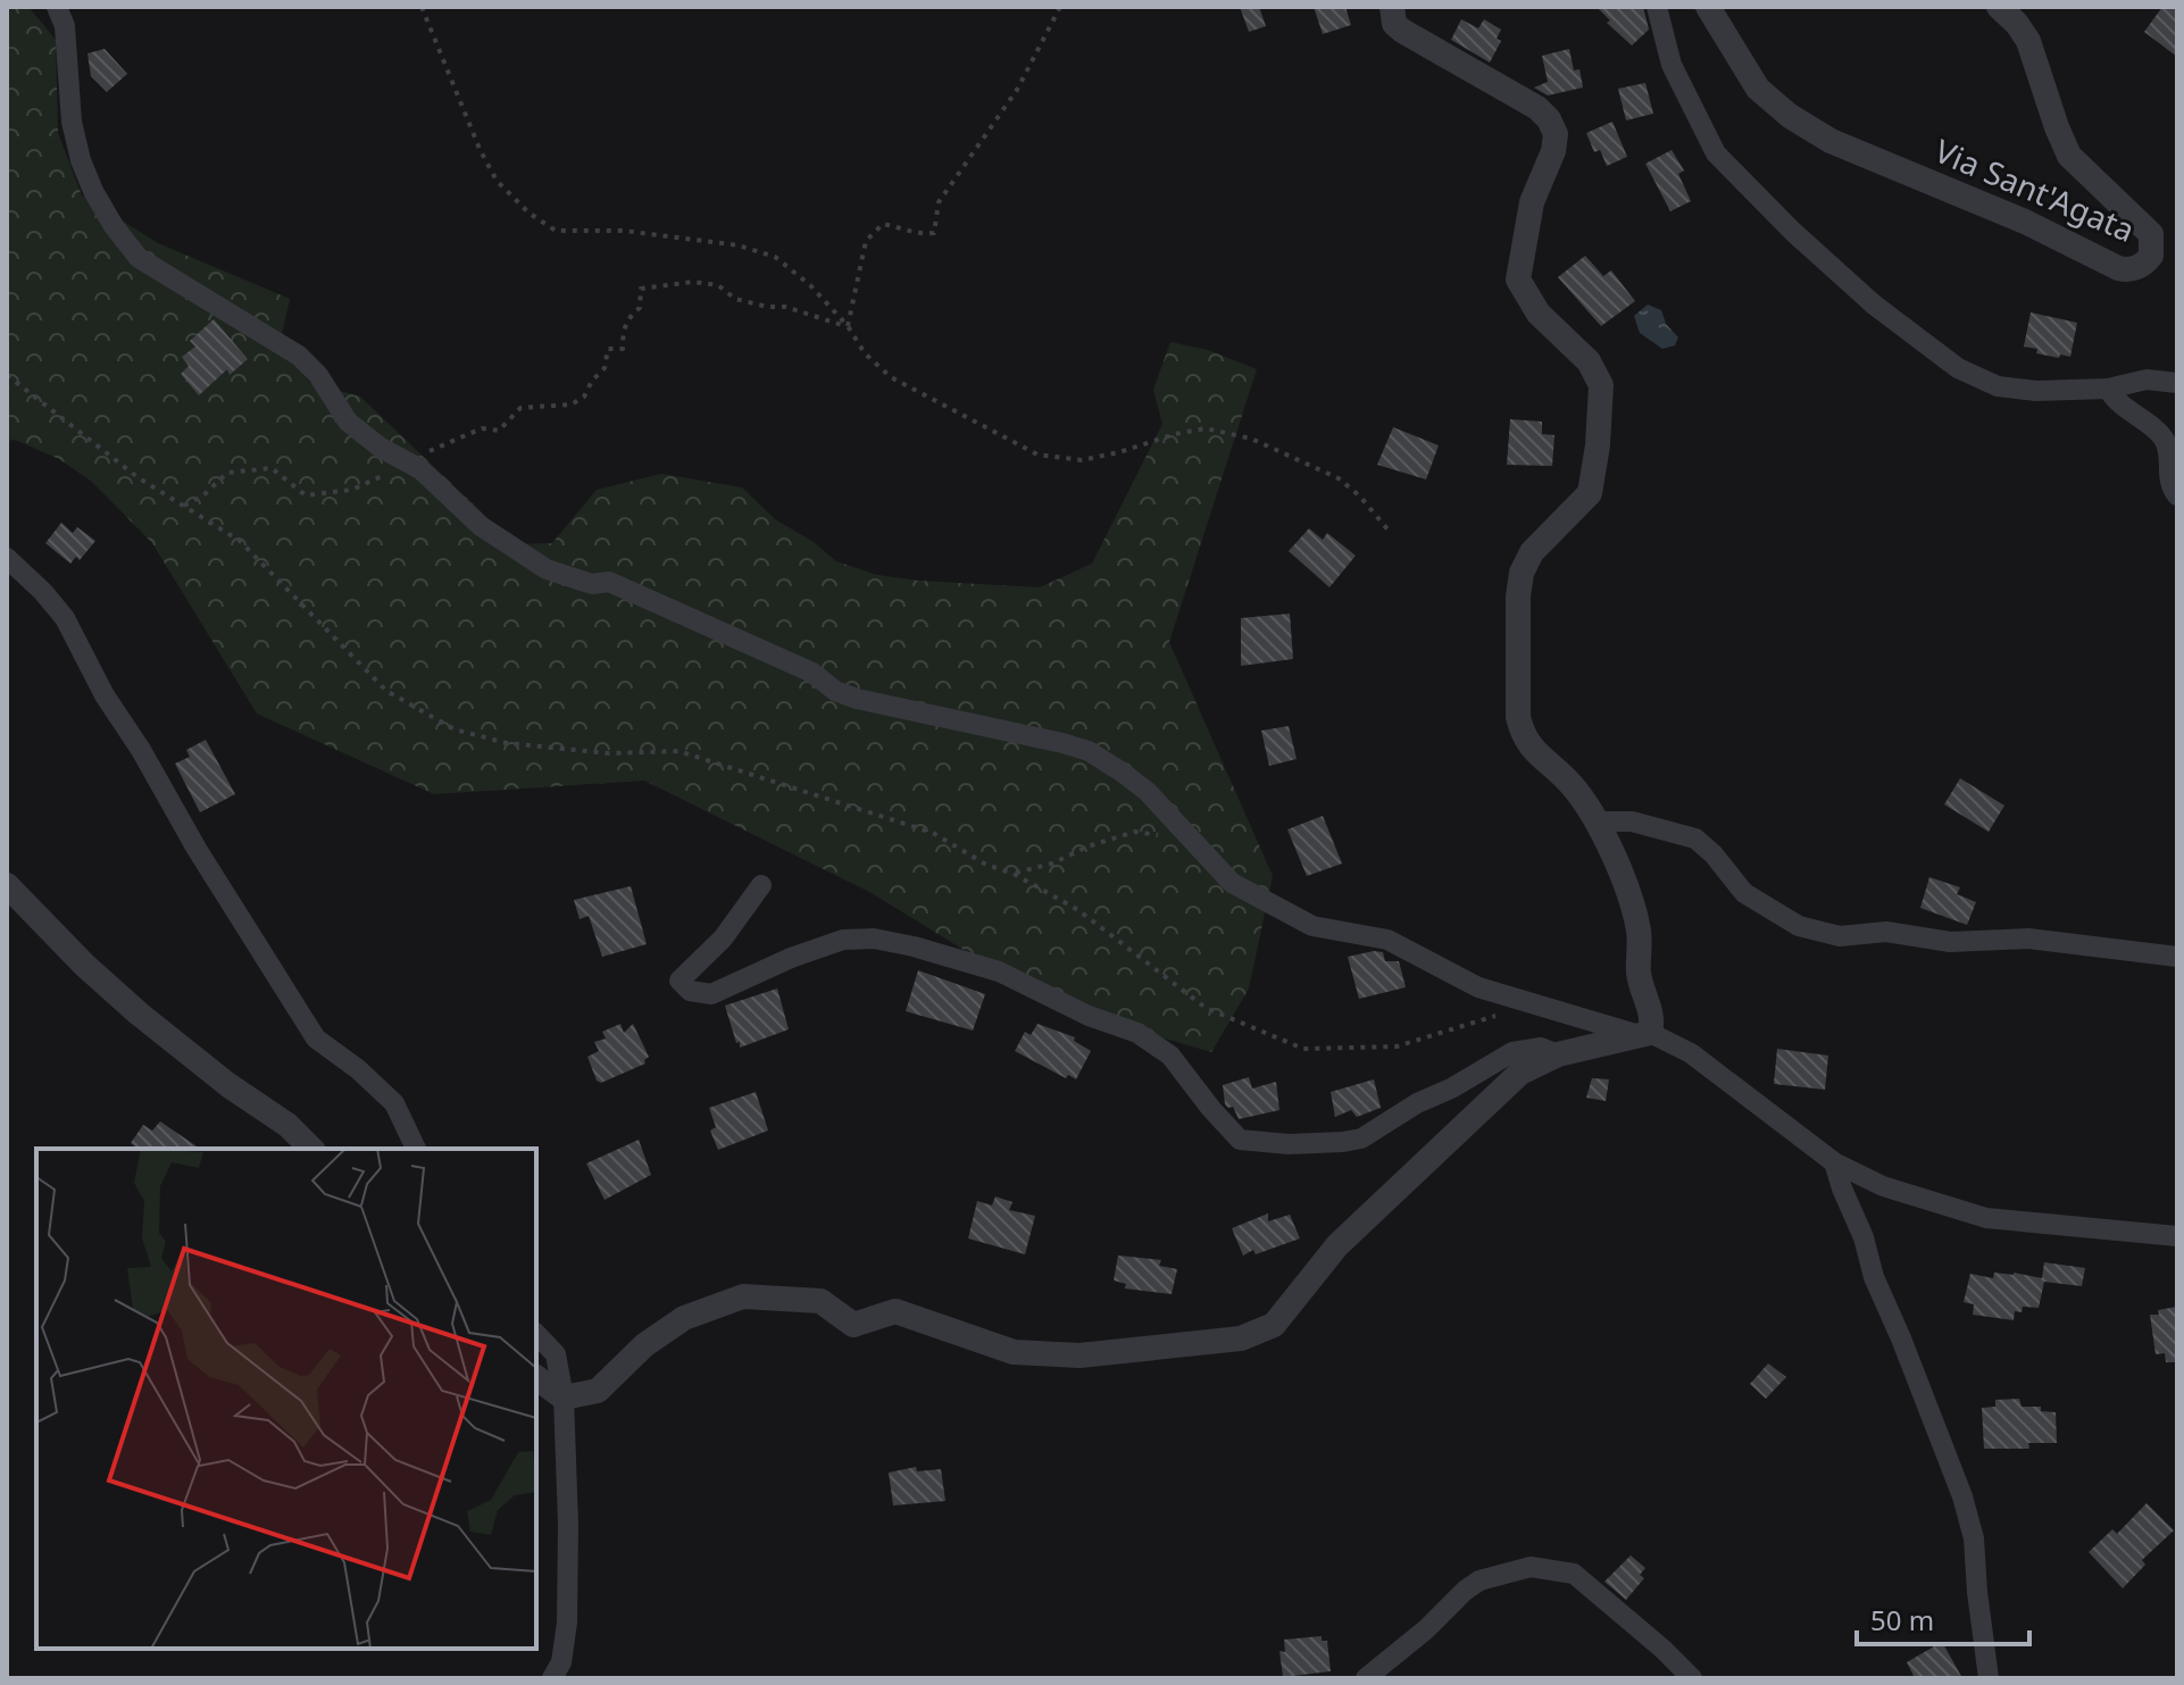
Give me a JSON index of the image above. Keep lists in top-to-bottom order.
{
  "streets": {
    "street": ["Via Sant'Agata"]
  },
  "scale_bar": "50 m"
}
